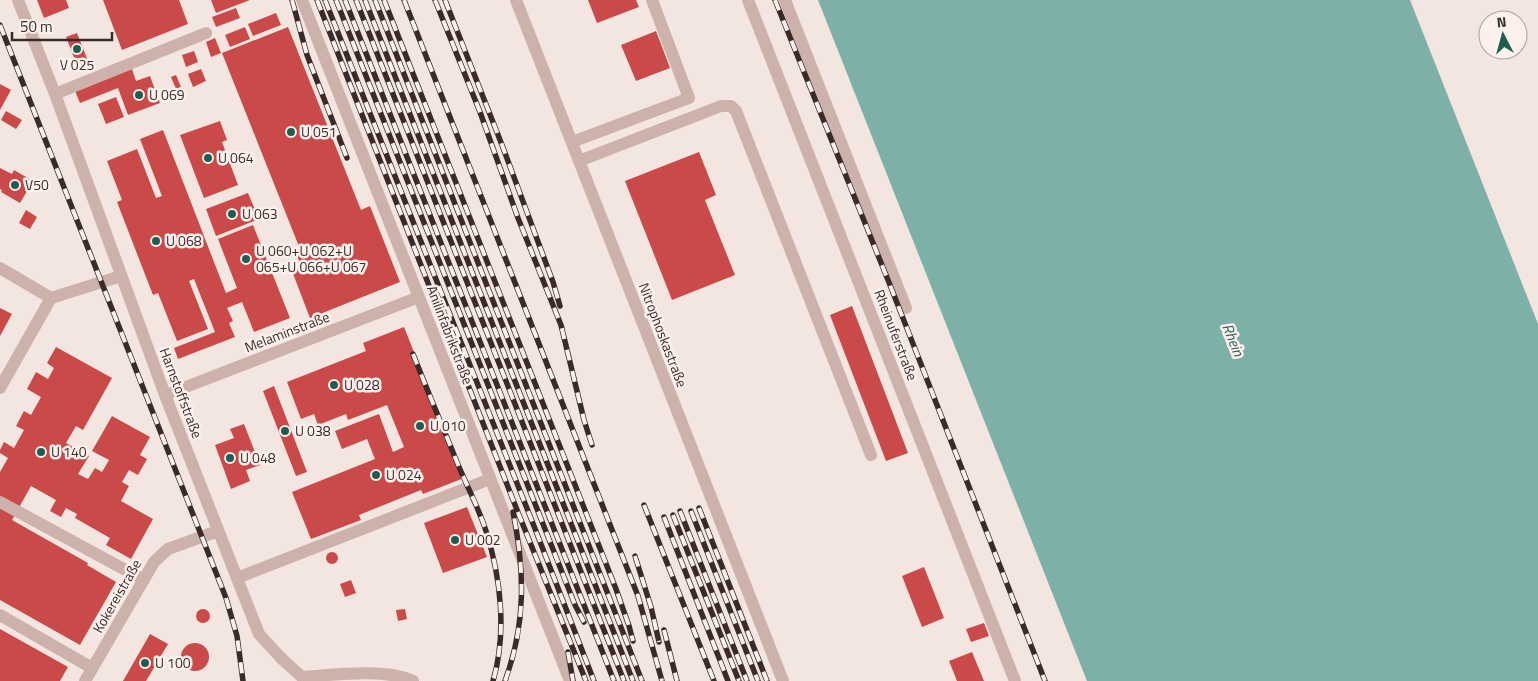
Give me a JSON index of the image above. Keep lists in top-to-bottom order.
{
  "streets": {
    "street": [
      "Melaminstraße",
      "Anilinfabrikstraße",
      "Nitrophoskastraße",
      "Rheinuferstraße",
      "Harnstoffstraße",
      "Kokereistraße"
    ]
  },
  "crossings": [
    ["Melaminstraße", "Anilinfabrikstraße"],
    ["Melaminstraße", "Harnstoffstraße"],
    ["Harnstoffstraße", "Kokereistraße"]
  ],
  "water": ["Rhein"],
  "places": [
    "V 025",
    "U 069",
    "U 051",
    "U 064",
    "V50",
    "U 063",
    "U 068",
    "U 060+U 062+U 065+U 066+U 067",
    "U 028",
    "U 010",
    "U 038",
    "U 140",
    "U 048",
    "U 024",
    "U 002",
    "U 100"
  ],
  "scale_bar": "50 m",
  "north": "top"
}
